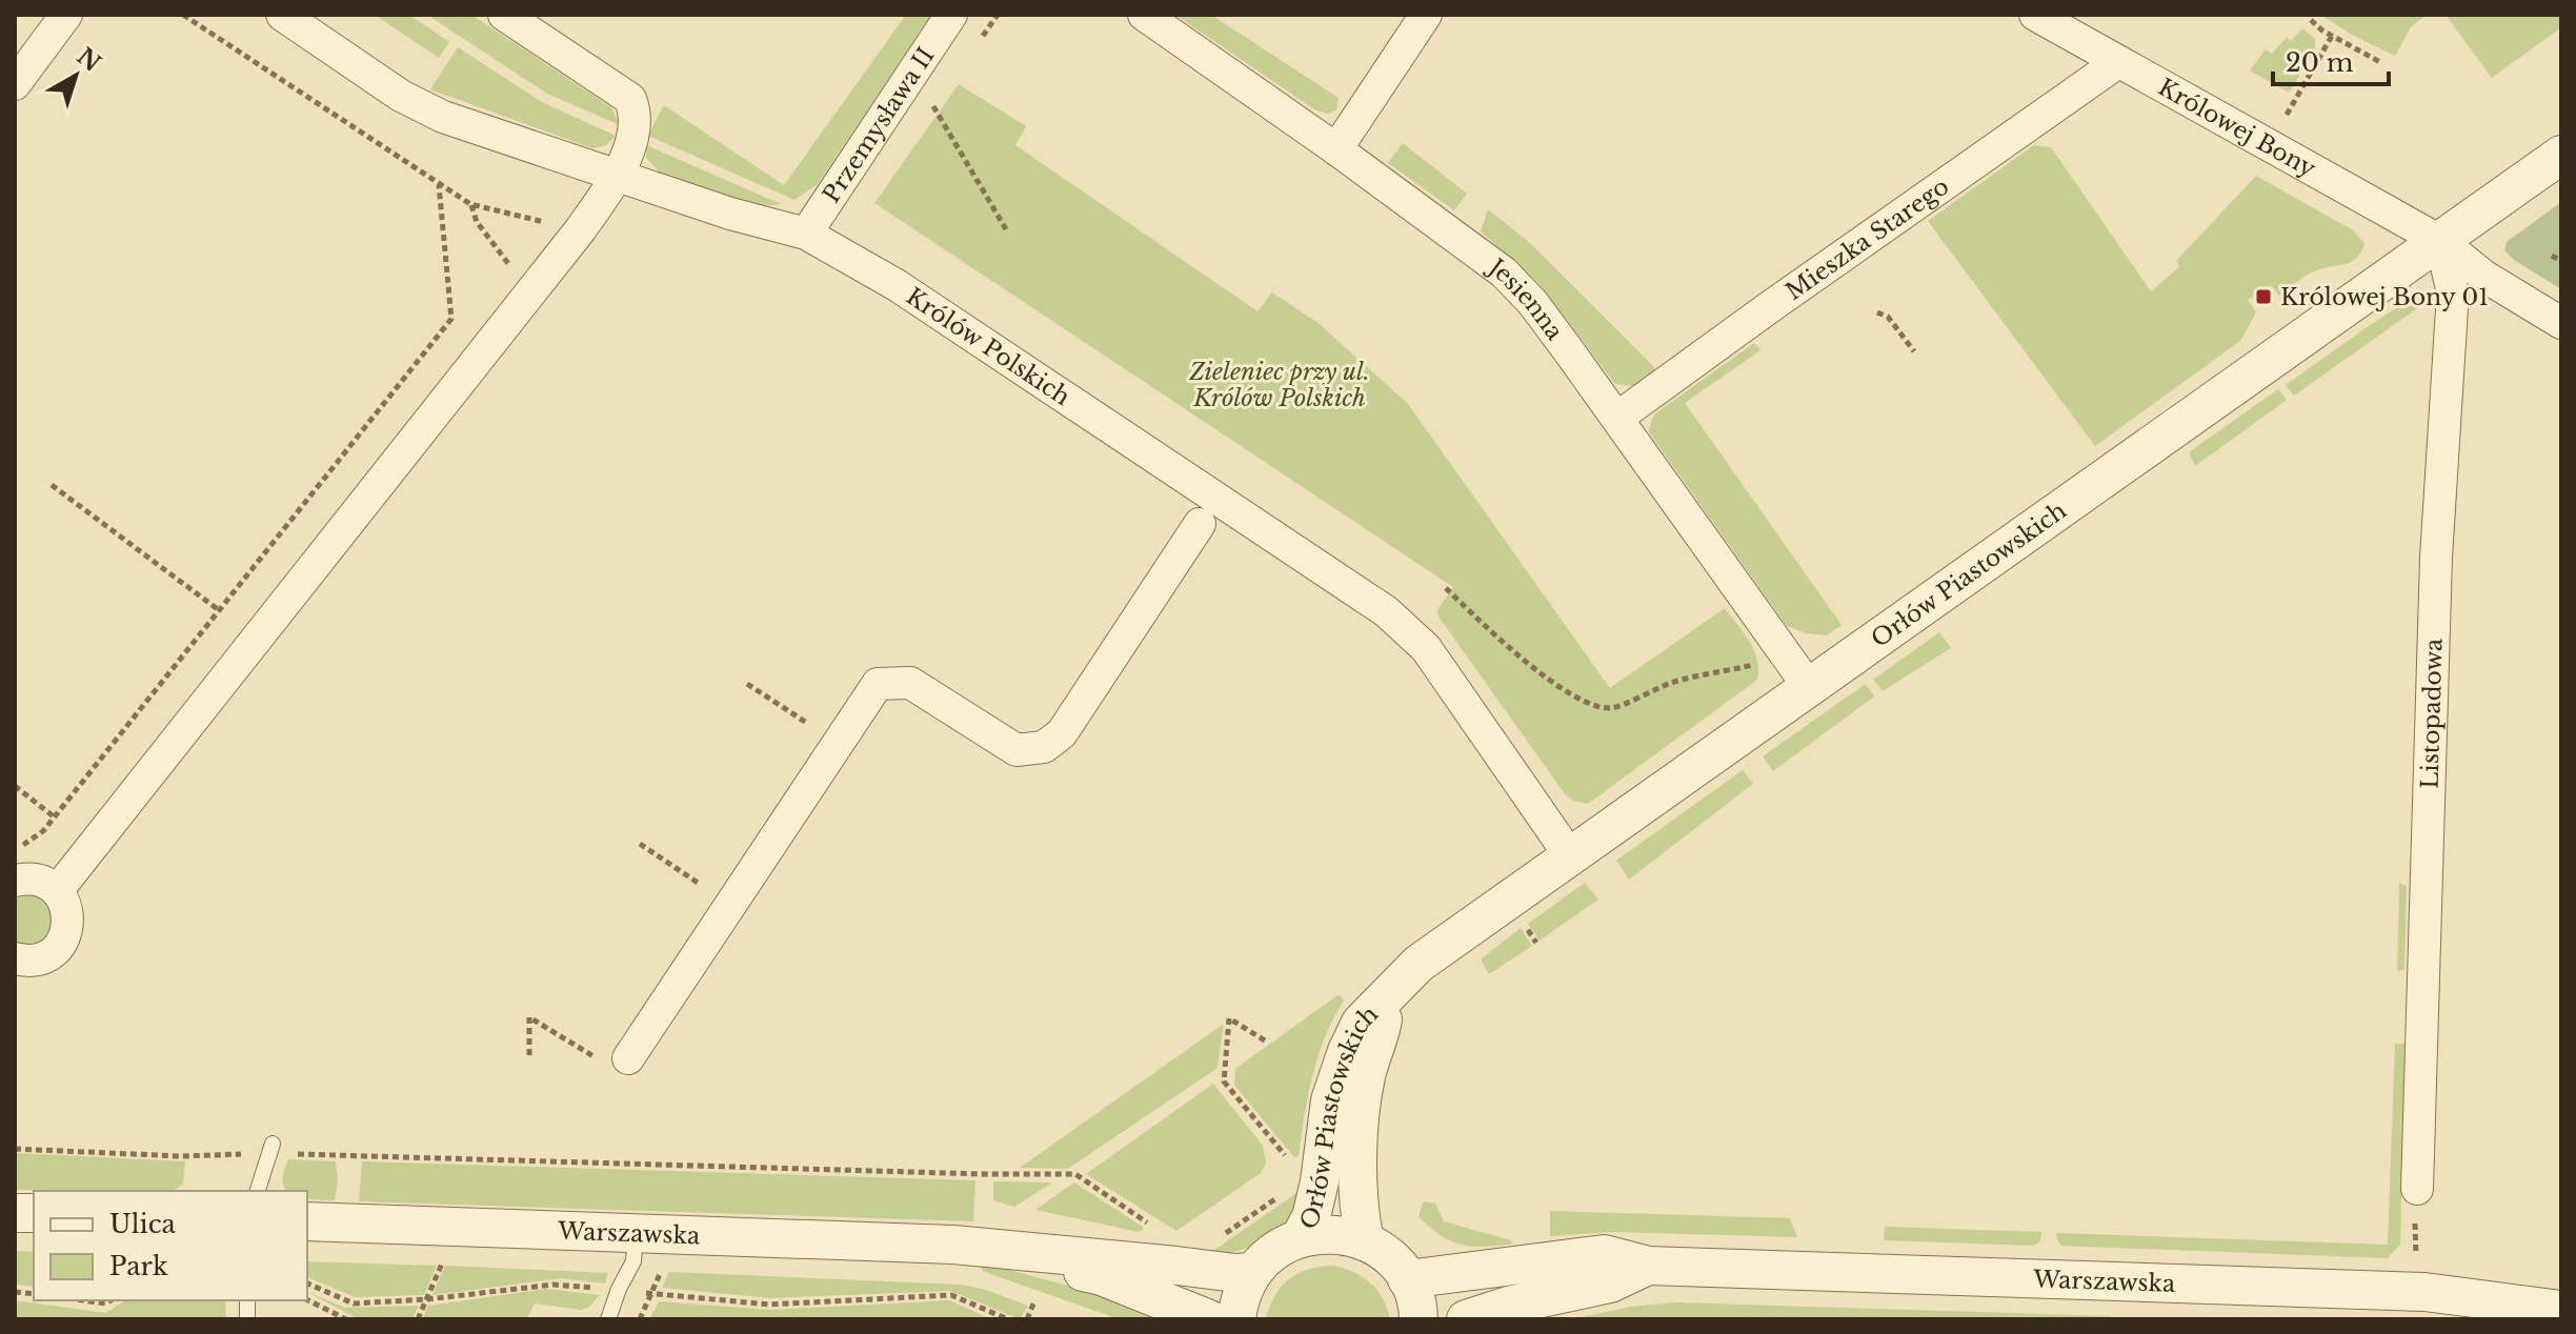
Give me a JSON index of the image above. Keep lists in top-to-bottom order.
{
  "streets": {
    "street": [
      "Przemysława II",
      "Królowej Bony",
      "Mieszka Starego",
      "Jesienna",
      "Królów Polskich",
      "Orłów Piastowskich",
      "Listopadowa",
      "Warszawska"
    ]
  },
  "crossings": [
    ["Przemysława II", "Królów Polskich"],
    ["Królowej Bony", "Mieszka Starego"],
    ["Królowej Bony", "Orłów Piastowskich"],
    ["Królowej Bony", "Listopadowa"],
    ["Mieszka Starego", "Jesienna"],
    ["Jesienna", "Orłów Piastowskich"],
    ["Królów Polskich", "Orłów Piastowskich"],
    ["Orłów Piastowskich", "Listopadowa"]
  ],
  "parks": ["Zieleniec przy ul. Królów Polskich"],
  "places": {
    "transit": ["Królowej Bony 01"]
  },
  "legend": ["Ulica", "Park"],
  "scale_bar": "20 m",
  "north": "top right"
}
